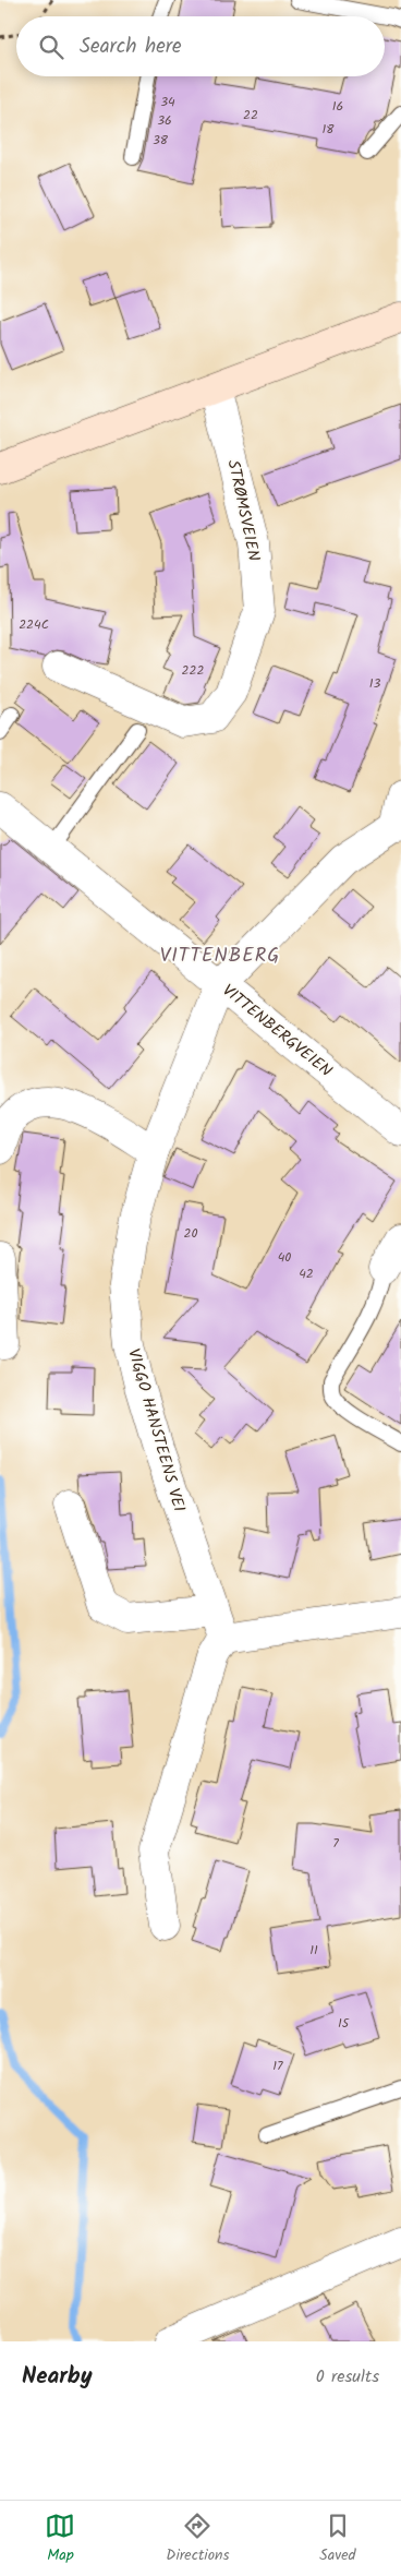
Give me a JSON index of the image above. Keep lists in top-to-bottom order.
{
  "streets": {
    "street": ["STRØMSVEIEN", "VITTENBERGVEIEN", "VIGGO HANSTEENS VEI"]
  },
  "crossings": [
    ["VITTENBERGVEIEN", "VIGGO HANSTEENS VEI"]
  ],
  "districts": ["VITTENBERG"],
  "house_numbers": [
    "34",
    "16",
    "22",
    "36",
    "18",
    "38",
    "224C",
    "222",
    "13",
    "20",
    "40",
    "42",
    "7",
    "11",
    "15",
    "17"
  ],
  "page": {
    "search": "Search here",
    "heading": ["Nearby", "0 results"],
    "nav": ["Map", "Directions", "Saved"]
  }
}
